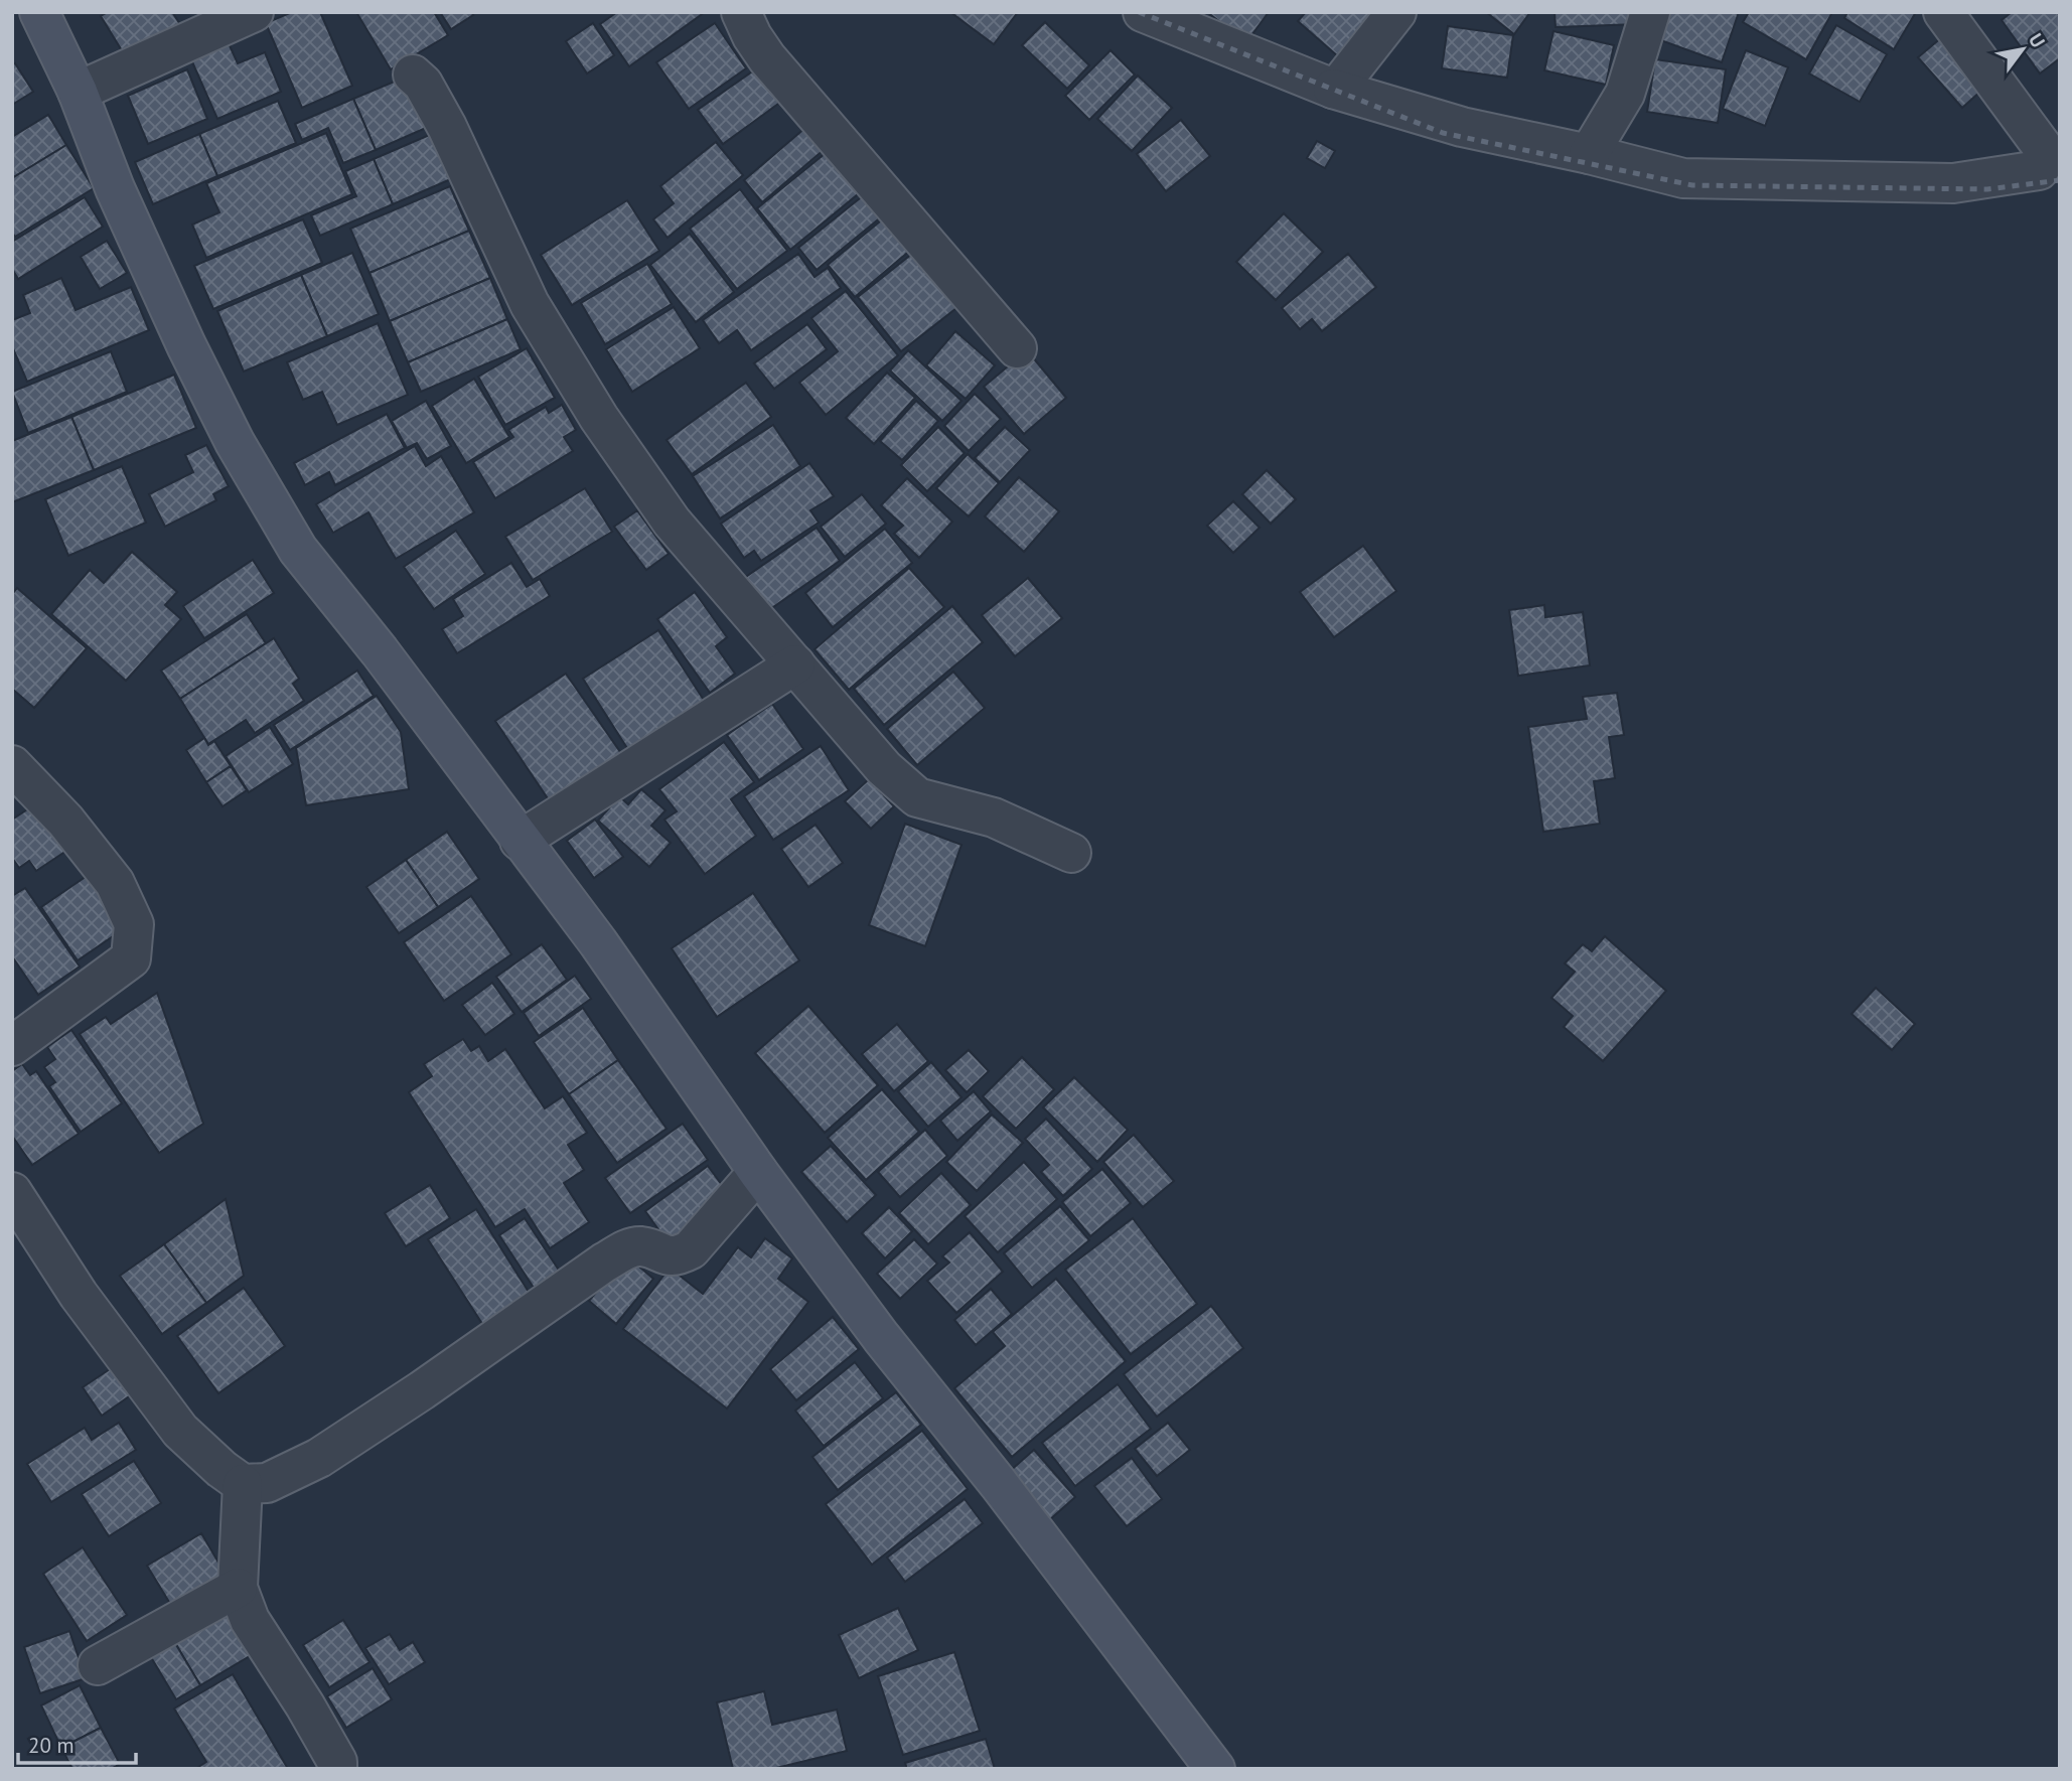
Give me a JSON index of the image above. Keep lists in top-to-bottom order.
{
  "scale_bar": "20 m",
  "north": "top right"
}
